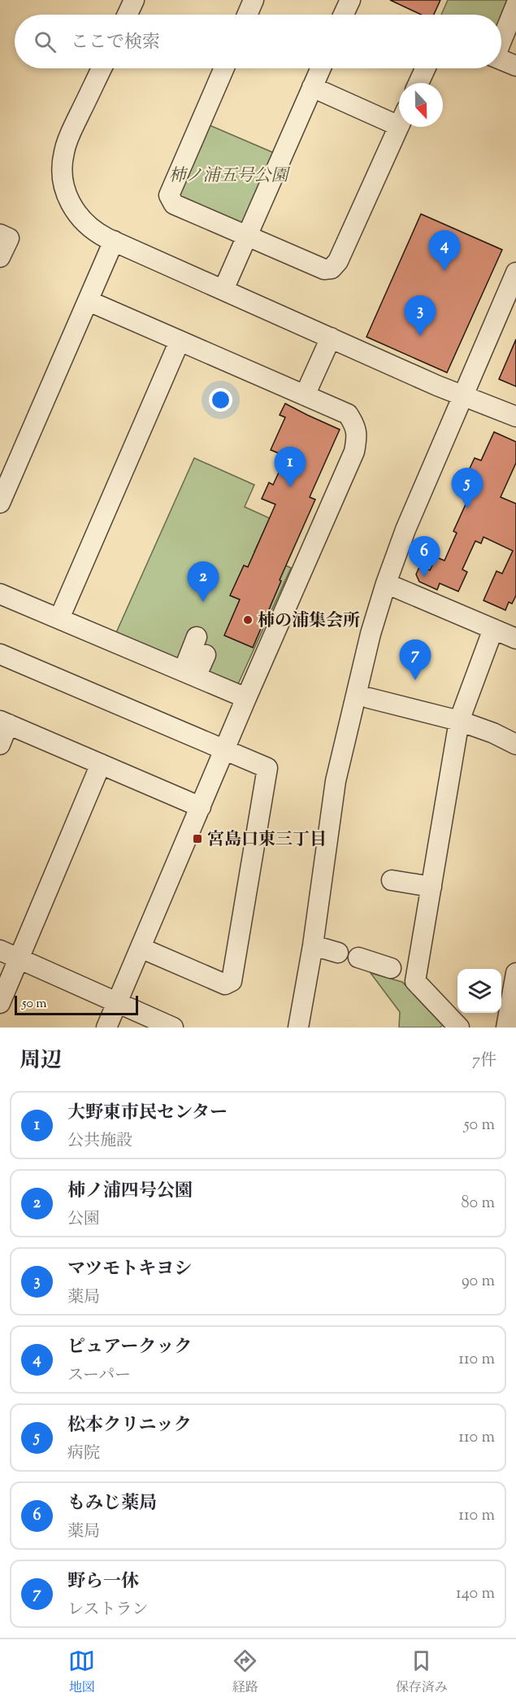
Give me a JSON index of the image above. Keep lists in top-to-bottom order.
{
  "parks": ["柿ノ浦五号公園"],
  "places": {
    "other": ["柿の浦集会所"],
    "transit": ["宮島口東三丁目"]
  },
  "scale_bar": "50 m",
  "north": "bottom",
  "page": {
    "search": "ここで検索",
    "pins": [
      "4",
      "3",
      "1",
      "5",
      "6",
      "2",
      "7"
    ],
    "scale": "50 m",
    "heading": ["周辺", "7件"],
    "list": [
      {
        "mark": "1",
        "name": "大野東市民センター",
        "note": "公共施設",
        "value": "50 m"
      },
      {
        "mark": "2",
        "name": "柿ノ浦四号公園",
        "note": "公園",
        "value": "80 m"
      },
      {
        "mark": "3",
        "name": "マツモトキヨシ",
        "note": "薬局",
        "value": "90 m"
      },
      {
        "mark": "4",
        "name": "ピュアークック",
        "note": "スーパー",
        "value": "110 m"
      },
      {
        "mark": "5",
        "name": "松本クリニック",
        "note": "病院",
        "value": "110 m"
      },
      {
        "mark": "6",
        "name": "もみじ薬局",
        "note": "薬局",
        "value": "110 m"
      },
      {
        "mark": "7",
        "name": "野ら一休",
        "note": "レストラン",
        "value": "140 m"
      }
    ],
    "nav": ["地図", "経路", "保存済み"]
  }
}
